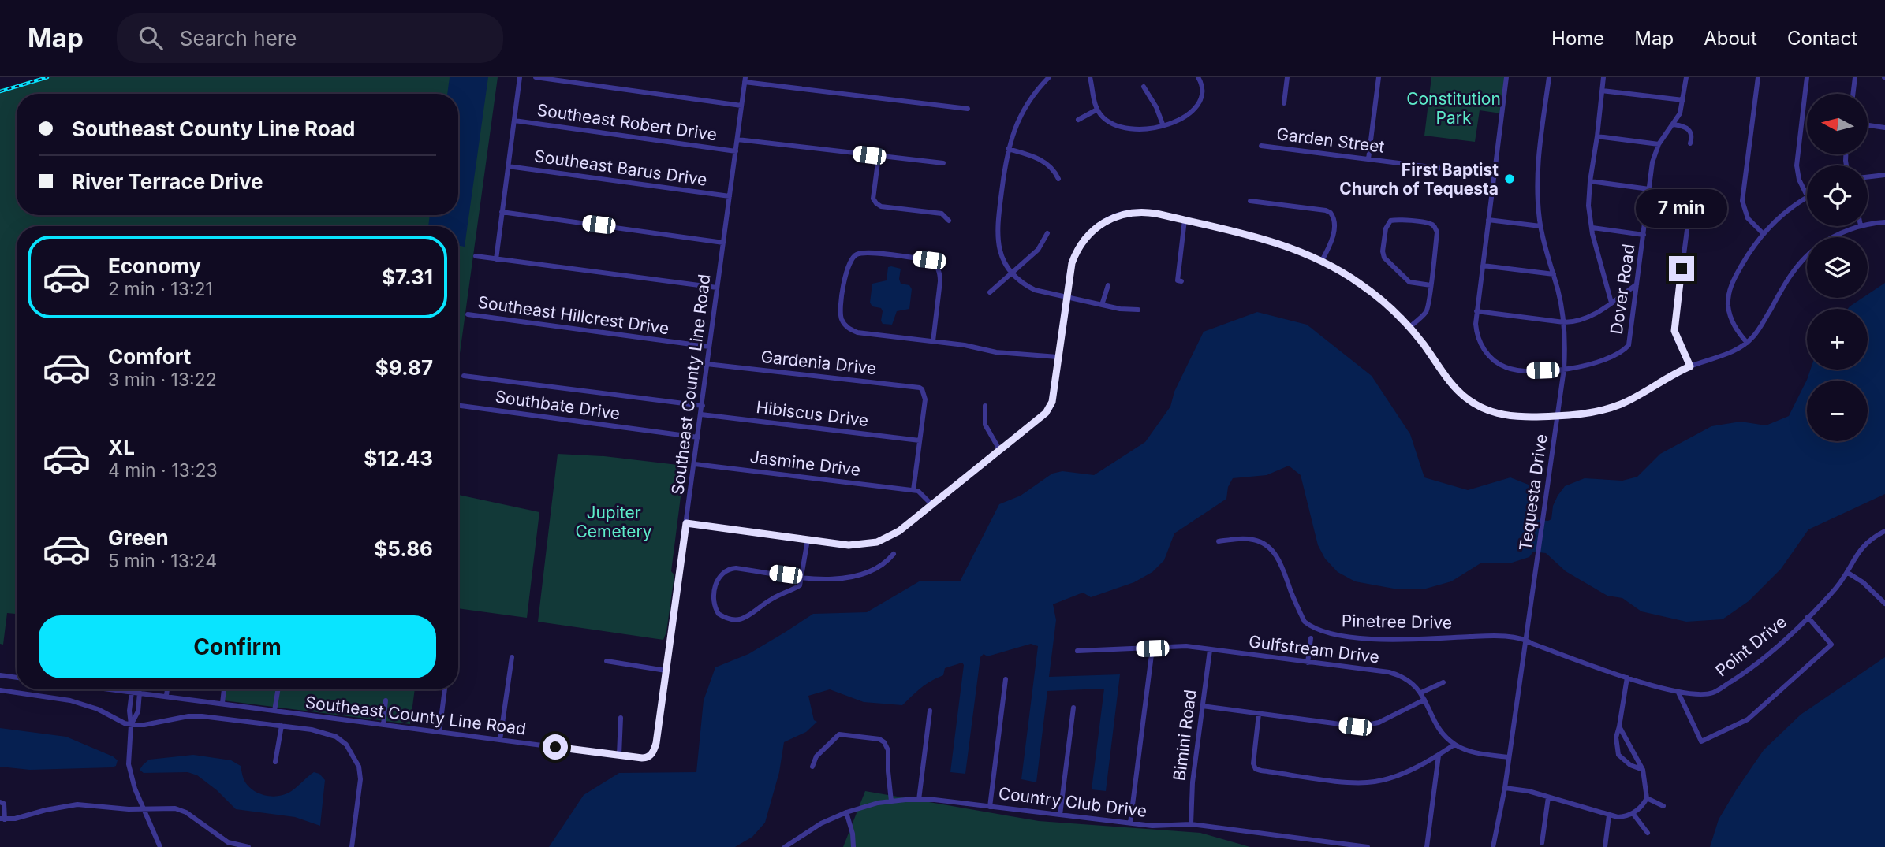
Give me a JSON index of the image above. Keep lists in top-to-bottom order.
{
  "streets": {
    "street": [
      "Southeast Robert Drive",
      "Garden Street",
      "Southeast Barus Drive",
      "Dover Road",
      "Southeast Hillcrest Drive",
      "Gardenia Drive",
      "Southeast County Line Road",
      "Southbate Drive",
      "Hibiscus Drive",
      "Jasmine Drive",
      "Tequesta Drive",
      "Pinetree Drive",
      "Point Drive",
      "Gulfstream Drive",
      "Bimini Road",
      "Country Club Drive"
    ]
  },
  "crossings": [
    ["Southeast Robert Drive", "Southeast County Line Road"],
    ["Garden Street", "Dover Road"],
    ["Southeast Barus Drive", "Southeast County Line Road"],
    ["Dover Road", "Tequesta Drive"],
    ["Southeast Hillcrest Drive", "Southeast County Line Road"],
    ["Gardenia Drive", "Southeast County Line Road"],
    ["Gardenia Drive", "Hibiscus Drive"],
    ["Southeast County Line Road", "Southbate Drive"],
    ["Southeast County Line Road", "Hibiscus Drive"],
    ["Southeast County Line Road", "Jasmine Drive"],
    ["Tequesta Drive", "Pinetree Drive"],
    ["Tequesta Drive", "Point Drive"],
    ["Pinetree Drive", "Point Drive"],
    ["Gulfstream Drive", "Bimini Road"],
    ["Bimini Road", "Country Club Drive"]
  ],
  "parks": ["Constitution Park", "Jupiter Cemetery"],
  "places": ["First Baptist Church of Tequesta"],
  "north": "left",
  "page": {
    "header": "Map",
    "search": "Search here",
    "nav": [
      "Home",
      "Map",
      "About",
      "Contact"
    ],
    "map_buttons": ["+", "−"],
    "banner": ["Southeast County Line Road", "River Terrace Drive"],
    "bubble": "7 min",
    "list": [
      {
        "name": "Economy",
        "note": "2 min · 13:21",
        "value": "$7.31"
      },
      {
        "name": "Comfort",
        "note": "3 min · 13:22",
        "value": "$9.87"
      },
      {
        "name": "XL",
        "note": "4 min · 13:23",
        "value": "$12.43"
      },
      {
        "name": "Green",
        "note": "5 min · 13:24",
        "value": "$5.86"
      }
    ],
    "buttons": "Confirm"
  }
}
